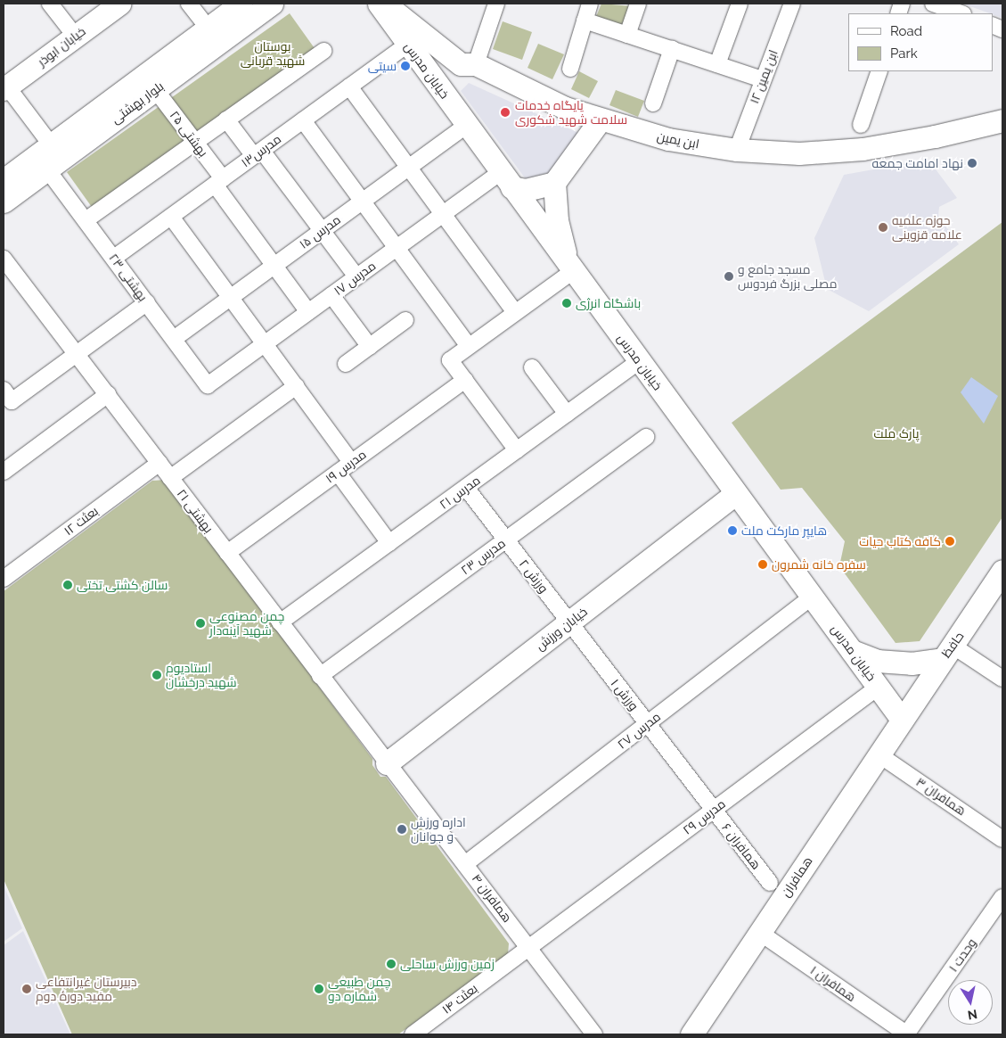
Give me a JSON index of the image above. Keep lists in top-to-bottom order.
{
  "streets": {
    "main road": [
      "خیابان ابوذر",
      "خیابان مدرس",
      "بلوار بهشتی",
      "ابن یمین",
      "خیابان ورزش",
      "حافظ",
      "همافران"
    ],
    "street": [
      "ابن یمین ۱۲",
      "بهشتی ۲۵",
      "مدرس۱۳",
      "مدرس ۱۵",
      "بهشتی ۲۳",
      "مدرس ۱۷",
      "مدرس ۱۹",
      "مدرس ۲۱",
      "بهشتی ۲۱",
      "بعثت ۱۲",
      "مدرس ۲۳",
      "ورزش ۲",
      "ورزش ۱",
      "مدرس ۲۷",
      "همافران ۳",
      "مدرس ۲۹",
      "همافران ۶",
      "همافران ۴",
      "وحدت ۱",
      "همافران ۱",
      "بعثت ۱۴"
    ]
  },
  "crossings": [
    ["خیابان مدرس", "مدرس۱۳"],
    ["خیابان مدرس", "مدرس ۱۵"],
    ["خیابان مدرس", "مدرس ۱۷"],
    ["خیابان مدرس", "مدرس ۲۱"],
    ["خیابان مدرس", "خیابان ورزش"],
    ["خیابان مدرس", "حافظ"],
    ["خیابان مدرس", "مدرس ۲۷"],
    ["خیابان مدرس", "مدرس ۲۹"],
    ["خیابان مدرس", "همافران"],
    ["ابن یمین ۱۲", "ابن یمین"],
    ["بلوار بهشتی", "بهشتی ۲۵"],
    ["بلوار بهشتی", "بهشتی ۲۳"],
    ["بهشتی ۲۵", "مدرس۱۳"],
    ["بهشتی ۲۵", "مدرس ۱۵"],
    ["بهشتی ۲۵", "مدرس ۱۷"],
    ["مدرس۱۳", "بهشتی ۲۳"],
    ["مدرس ۱۵", "بهشتی ۲۳"],
    ["بهشتی ۲۳", "مدرس ۱۷"],
    ["مدرس ۱۹", "بهشتی ۲۱"],
    ["مدرس ۲۱", "بهشتی ۲۱"],
    ["مدرس ۲۱", "ورزش ۲"],
    ["بهشتی ۲۱", "بعثت ۱۲"],
    ["بهشتی ۲۱", "مدرس ۲۳"],
    ["بهشتی ۲۱", "خیابان ورزش"],
    ["بهشتی ۲۱", "همافران ۴"],
    ["مدرس ۲۳", "ورزش ۲"],
    ["ورزش ۲", "خیابان ورزش"],
    ["ورزش ۲", "ورزش ۱"],
    ["خیابان ورزش", "ورزش ۱"],
    ["خیابان ورزش", "همافران ۴"],
    ["حافظ", "همافران"],
    ["ورزش ۱", "مدرس ۲۷"],
    ["ورزش ۱", "مدرس ۲۹"],
    ["ورزش ۱", "همافران ۶"],
    ["مدرس ۲۷", "همافران ۴"],
    ["همافران ۳", "همافران"],
    ["مدرس ۲۹", "همافران ۶"],
    ["مدرس ۲۹", "همافران ۴"],
    ["مدرس ۲۹", "بعثت ۱۴"],
    ["همافران", "همافران ۱"],
    ["همافران ۴", "بعثت ۱۴"],
    ["وحدت ۱", "همافران ۱"]
  ],
  "parks": ["بوستان شهید قربانی", "پارک ملت"],
  "places": [
    "سیتی",
    "پایگاه خدمات سلامت شهید شکوری",
    "نهاد امامت جمعه",
    "حوزه علمیه علامه قزوینی",
    "مسجد جامع و مصلی بزرگ فردوس",
    "باشگاه انرژی",
    "هایپر مارکت ملت",
    "کافه کتاب حیات",
    "سفره خانه شمرون",
    "سالن کشتی تختی",
    "چمن مصنوعی شهید آینه‌دار",
    "استادیوم شهید درخشان",
    "اداره ورزش و جوانان",
    "زمین ورزش ساحلی",
    "دبیرستان غیرانتفاعی مفید دورهٔ دوم",
    "چمن طبیعی شماره دو"
  ],
  "legend": ["Road", "Park"],
  "north": "bottom"
}
